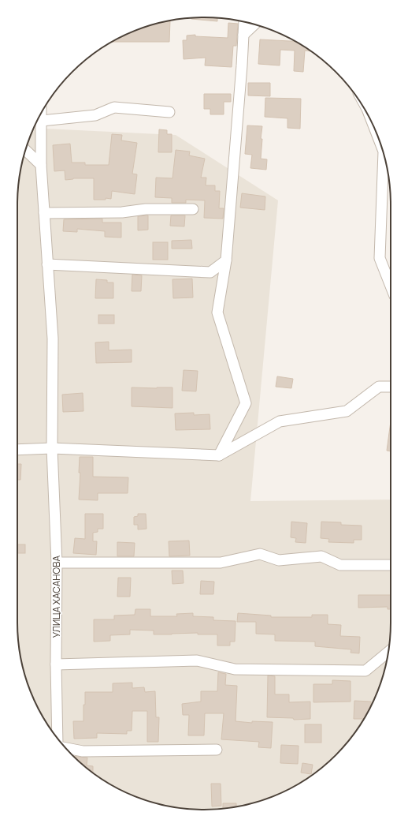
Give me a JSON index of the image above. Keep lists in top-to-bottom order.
{
  "streets": {
    "street": ["УЛИЦА ХАСАНОВА"]
  }
}
